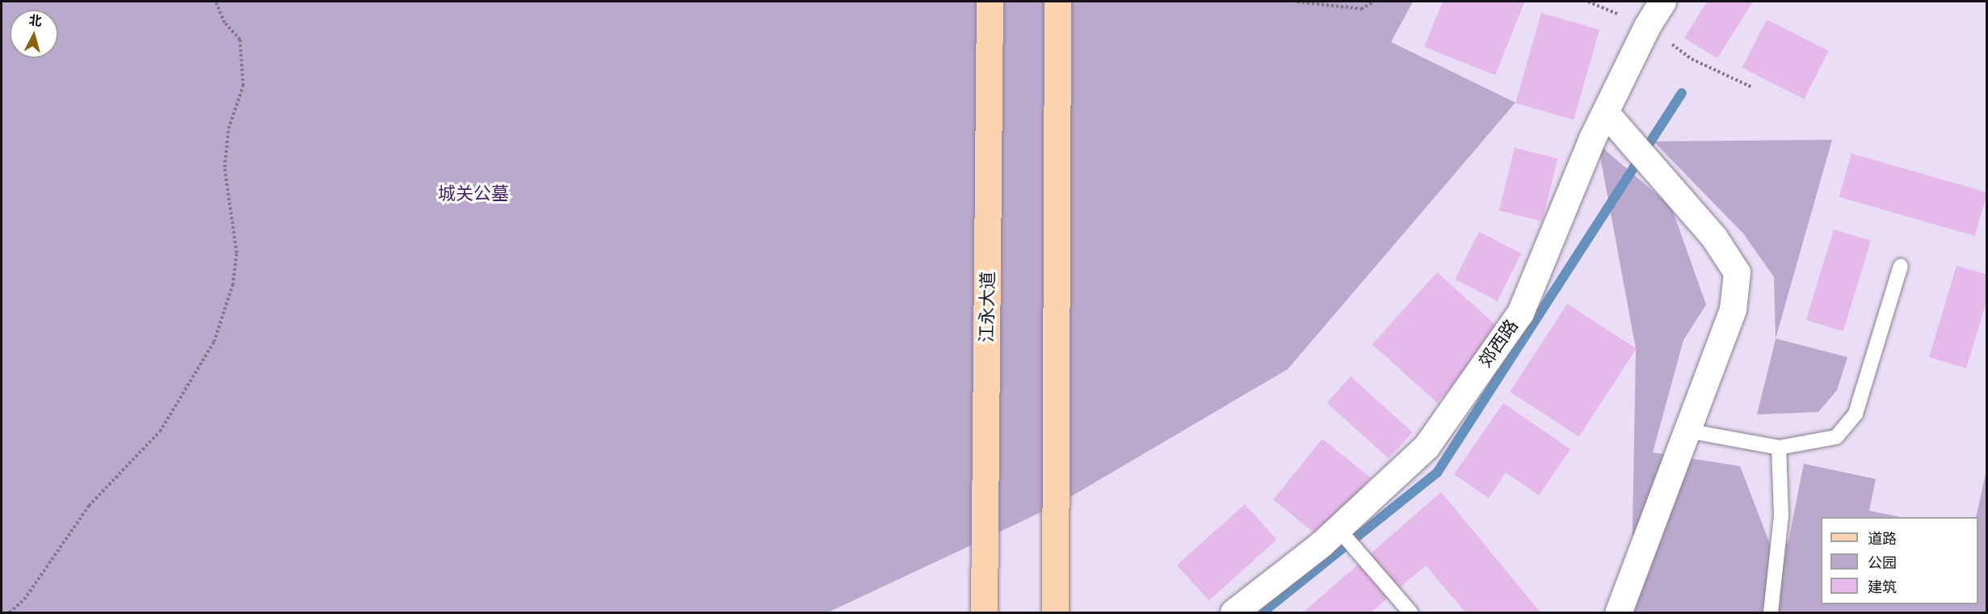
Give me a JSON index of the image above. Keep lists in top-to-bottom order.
{
  "streets": {
    "main road": ["江永大道"],
    "street": ["郊西路"]
  },
  "parks": ["城关公墓"],
  "legend": ["道路", "公园", "建筑"],
  "north": "top"
}
